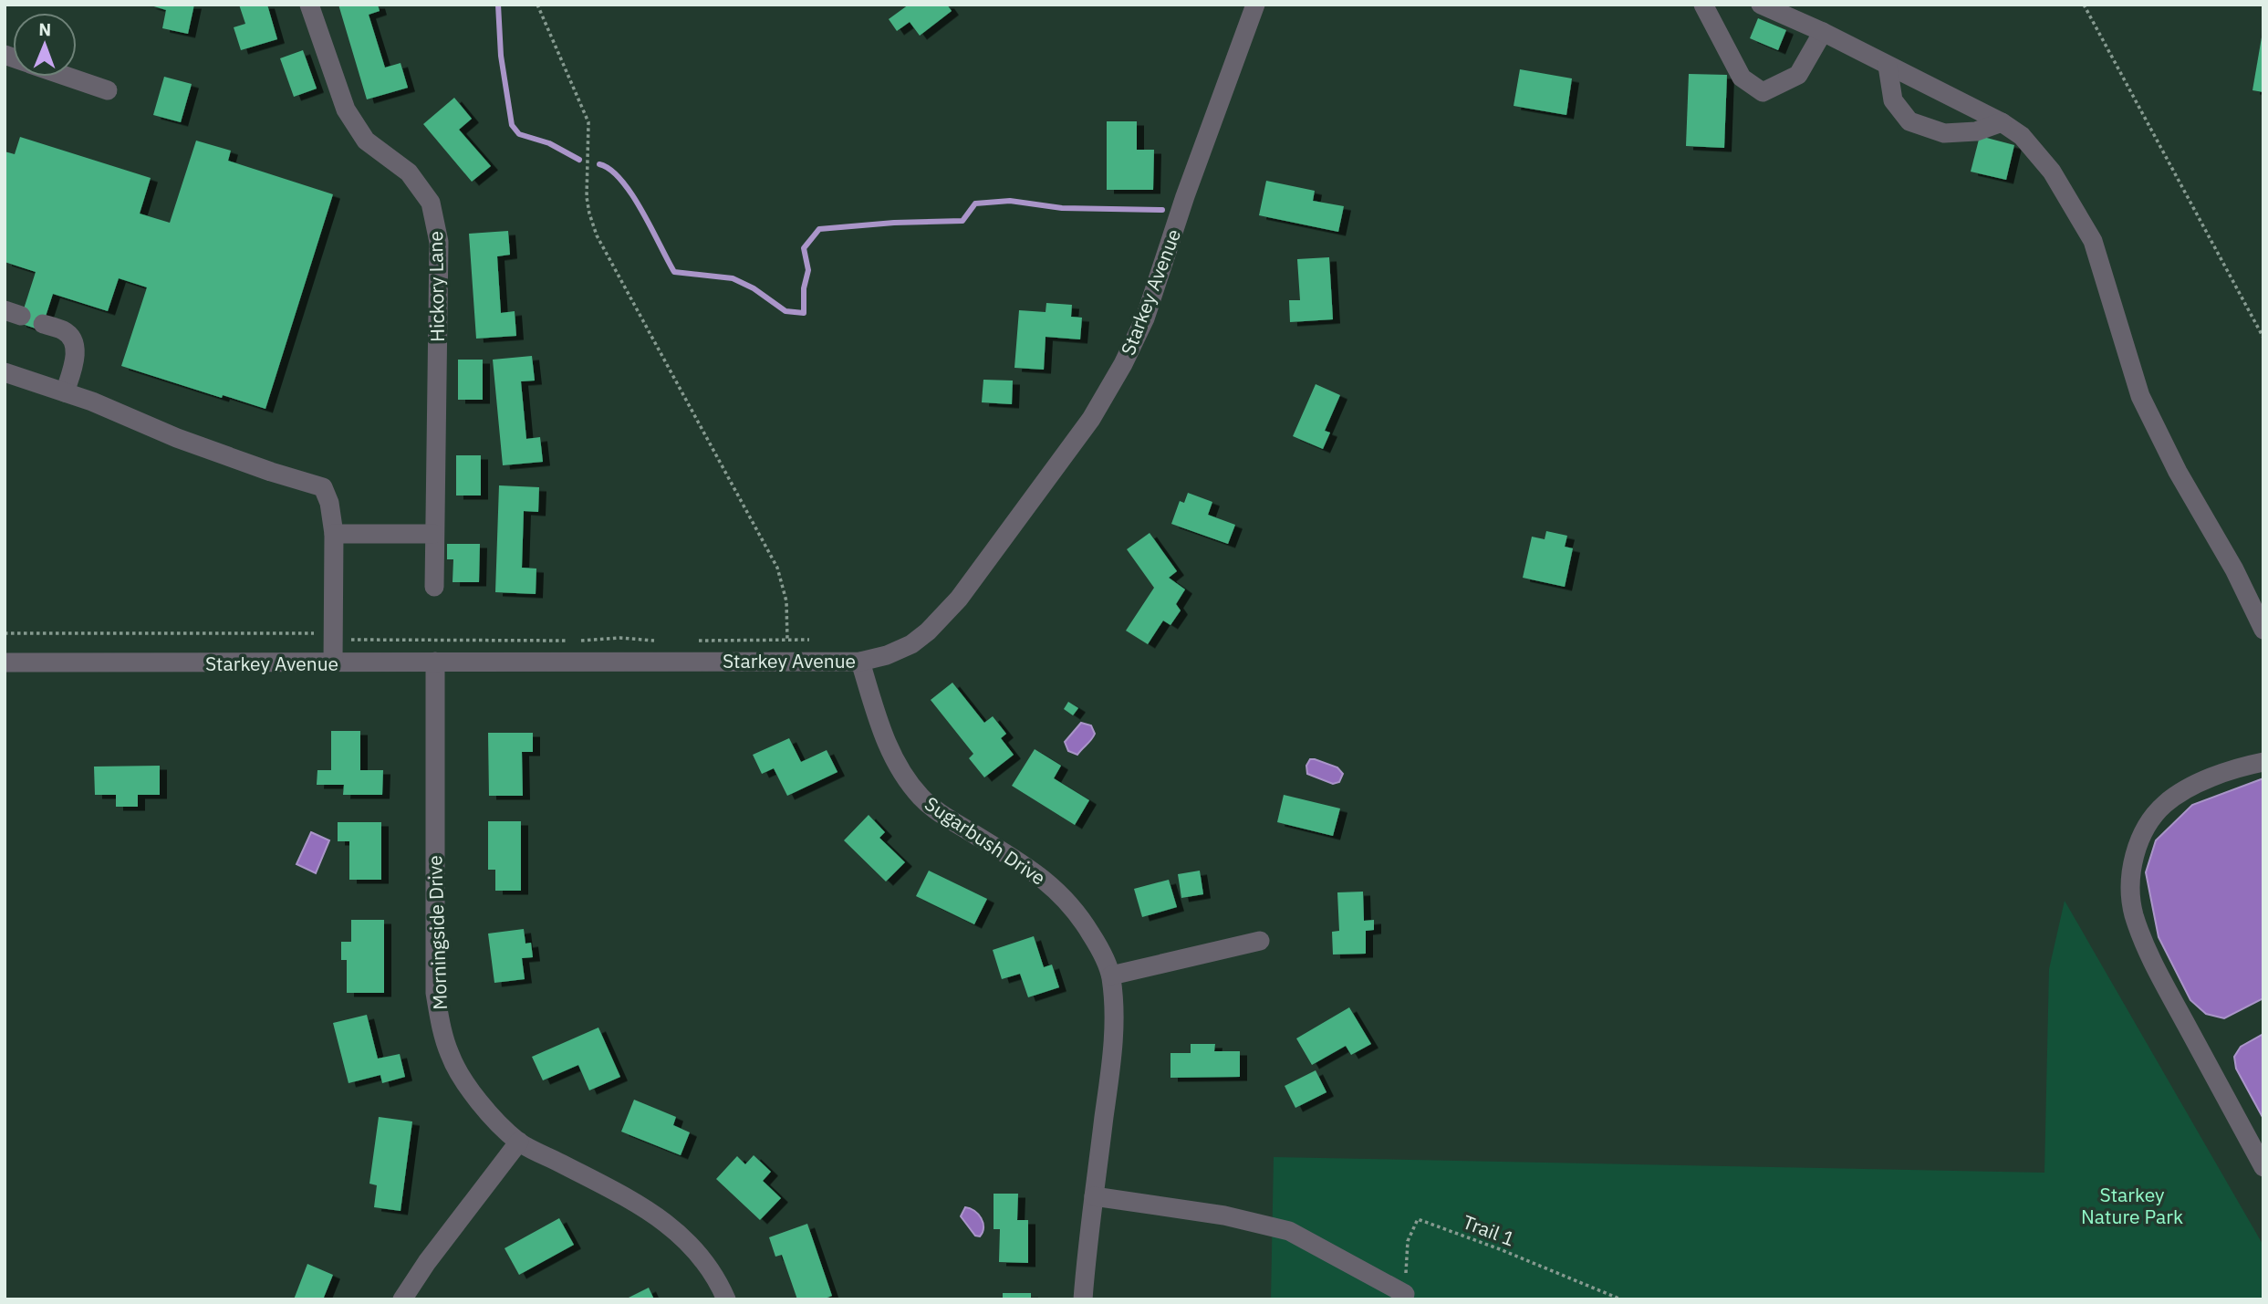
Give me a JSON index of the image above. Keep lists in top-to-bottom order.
{
  "streets": {
    "street": [
      "Hickory Lane",
      "Starkey Avenue",
      "Sugarbush Drive",
      "Morningside Drive"
    ],
    "path": ["Trail 1"]
  },
  "crossings": [
    ["Starkey Avenue", "Sugarbush Drive"],
    ["Starkey Avenue", "Morningside Drive"]
  ],
  "parks": ["Starkey Nature Park"],
  "north": "top"
}
